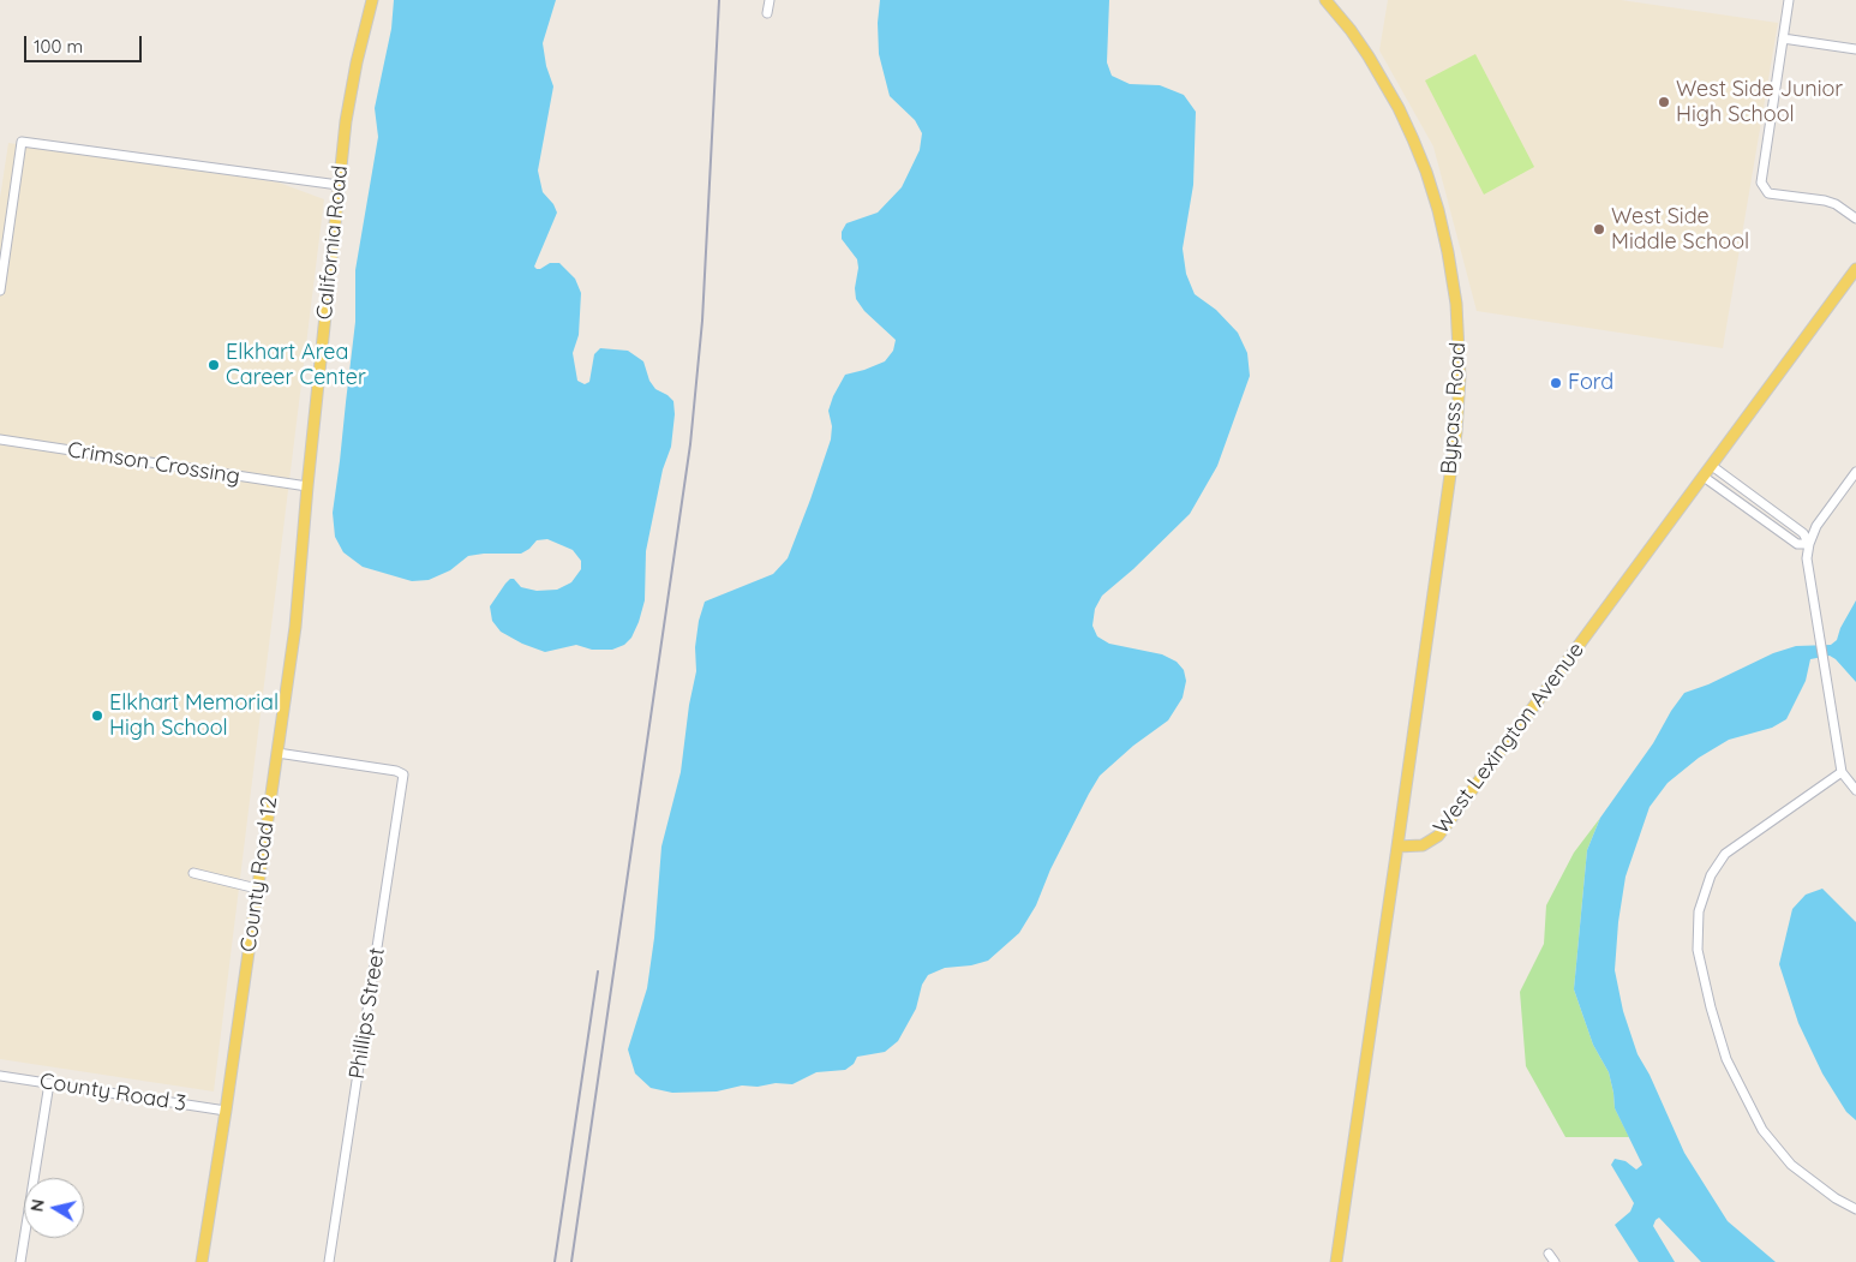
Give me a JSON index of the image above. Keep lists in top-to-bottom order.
{
  "streets": {
    "main road": [
      "California Road",
      "Bypass Road",
      "West Lexington Avenue",
      "County Road 12"
    ],
    "street": ["Crimson Crossing", "Phillips Street", "County Road 3"]
  },
  "crossings": [
    ["California Road", "Crimson Crossing"],
    ["California Road", "County Road 12"],
    ["Bypass Road", "West Lexington Avenue"],
    ["Crimson Crossing", "County Road 12"],
    ["County Road 12", "Phillips Street"],
    ["County Road 12", "County Road 3"]
  ],
  "places": [
    "West Side Junior High School",
    "West Side Middle School",
    "Elkhart Area Career Center",
    "Ford",
    "Elkhart Memorial High School"
  ],
  "scale_bar": "100 m",
  "north": "left"
}
